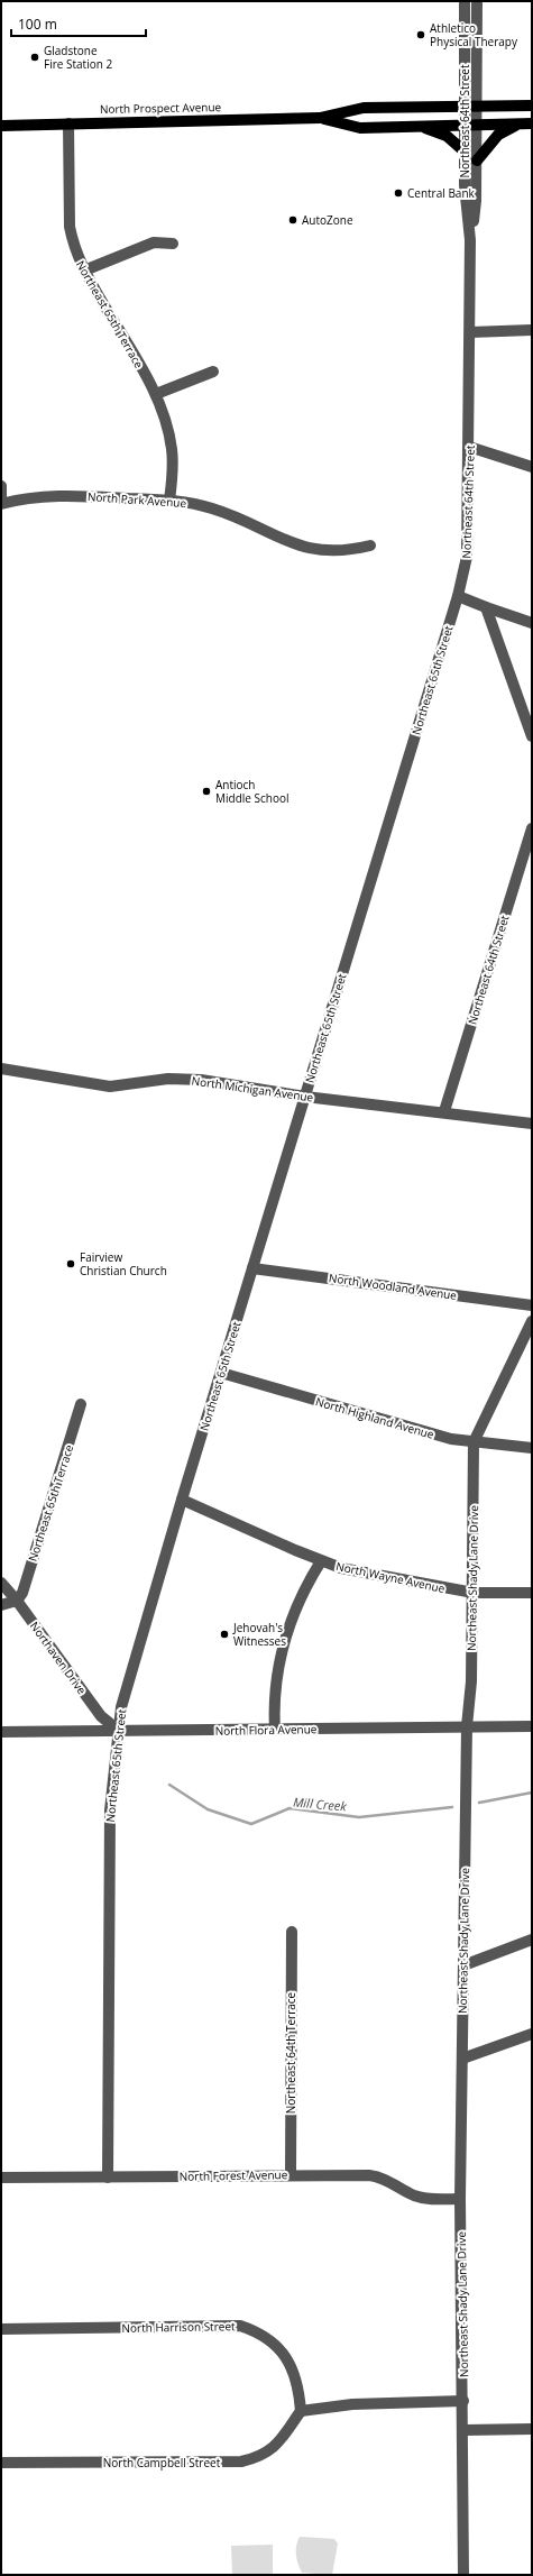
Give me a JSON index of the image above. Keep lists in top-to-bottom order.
{
  "streets": {
    "main road": ["North Prospect Avenue"],
    "street": [
      "Northeast 64th Street",
      "Northeast 65th Terrace",
      "North Park Avenue",
      "Northeast 65th Street",
      "North Michigan Avenue",
      "North Woodland Avenue",
      "North Highland Avenue",
      "North Wayne Avenue",
      "Northeast Shady Lane Drive",
      "Northaven Drive",
      "North Flora Avenue",
      "Northeast 64th Terrace",
      "North Forest Avenue",
      "North Harrison Street",
      "North Campbell Street"
    ]
  },
  "crossings": [
    ["North Prospect Avenue", "Northeast 64th Street"],
    ["North Prospect Avenue", "Northeast 65th Terrace"],
    ["Northeast 64th Street", "Northeast 65th Street"],
    ["Northeast 64th Street", "North Michigan Avenue"],
    ["Northeast 65th Terrace", "North Park Avenue"],
    ["Northeast 65th Terrace", "Northaven Drive"],
    ["Northeast 65th Street", "North Michigan Avenue"],
    ["Northeast 65th Street", "North Woodland Avenue"],
    ["Northeast 65th Street", "North Highland Avenue"],
    ["Northeast 65th Street", "North Wayne Avenue"],
    ["Northeast 65th Street", "Northaven Drive"],
    ["Northeast 65th Street", "North Flora Avenue"],
    ["Northeast 65th Street", "North Forest Avenue"],
    ["North Highland Avenue", "Northeast Shady Lane Drive"],
    ["North Wayne Avenue", "Northeast Shady Lane Drive"],
    ["Northeast Shady Lane Drive", "North Flora Avenue"],
    ["Northeast Shady Lane Drive", "North Forest Avenue"],
    ["Northaven Drive", "North Flora Avenue"],
    ["Northeast 64th Terrace", "North Forest Avenue"],
    ["North Harrison Street", "North Campbell Street"]
  ],
  "water": ["Mill Creek"],
  "places": [
    "Athletico Physical Therapy",
    "Gladstone Fire Station 2",
    "Central Bank",
    "AutoZone",
    "Antioch Middle School",
    "Fairview Christian Church",
    "Jehovah's Witnesses"
  ],
  "scale_bar": "100 m"
}
